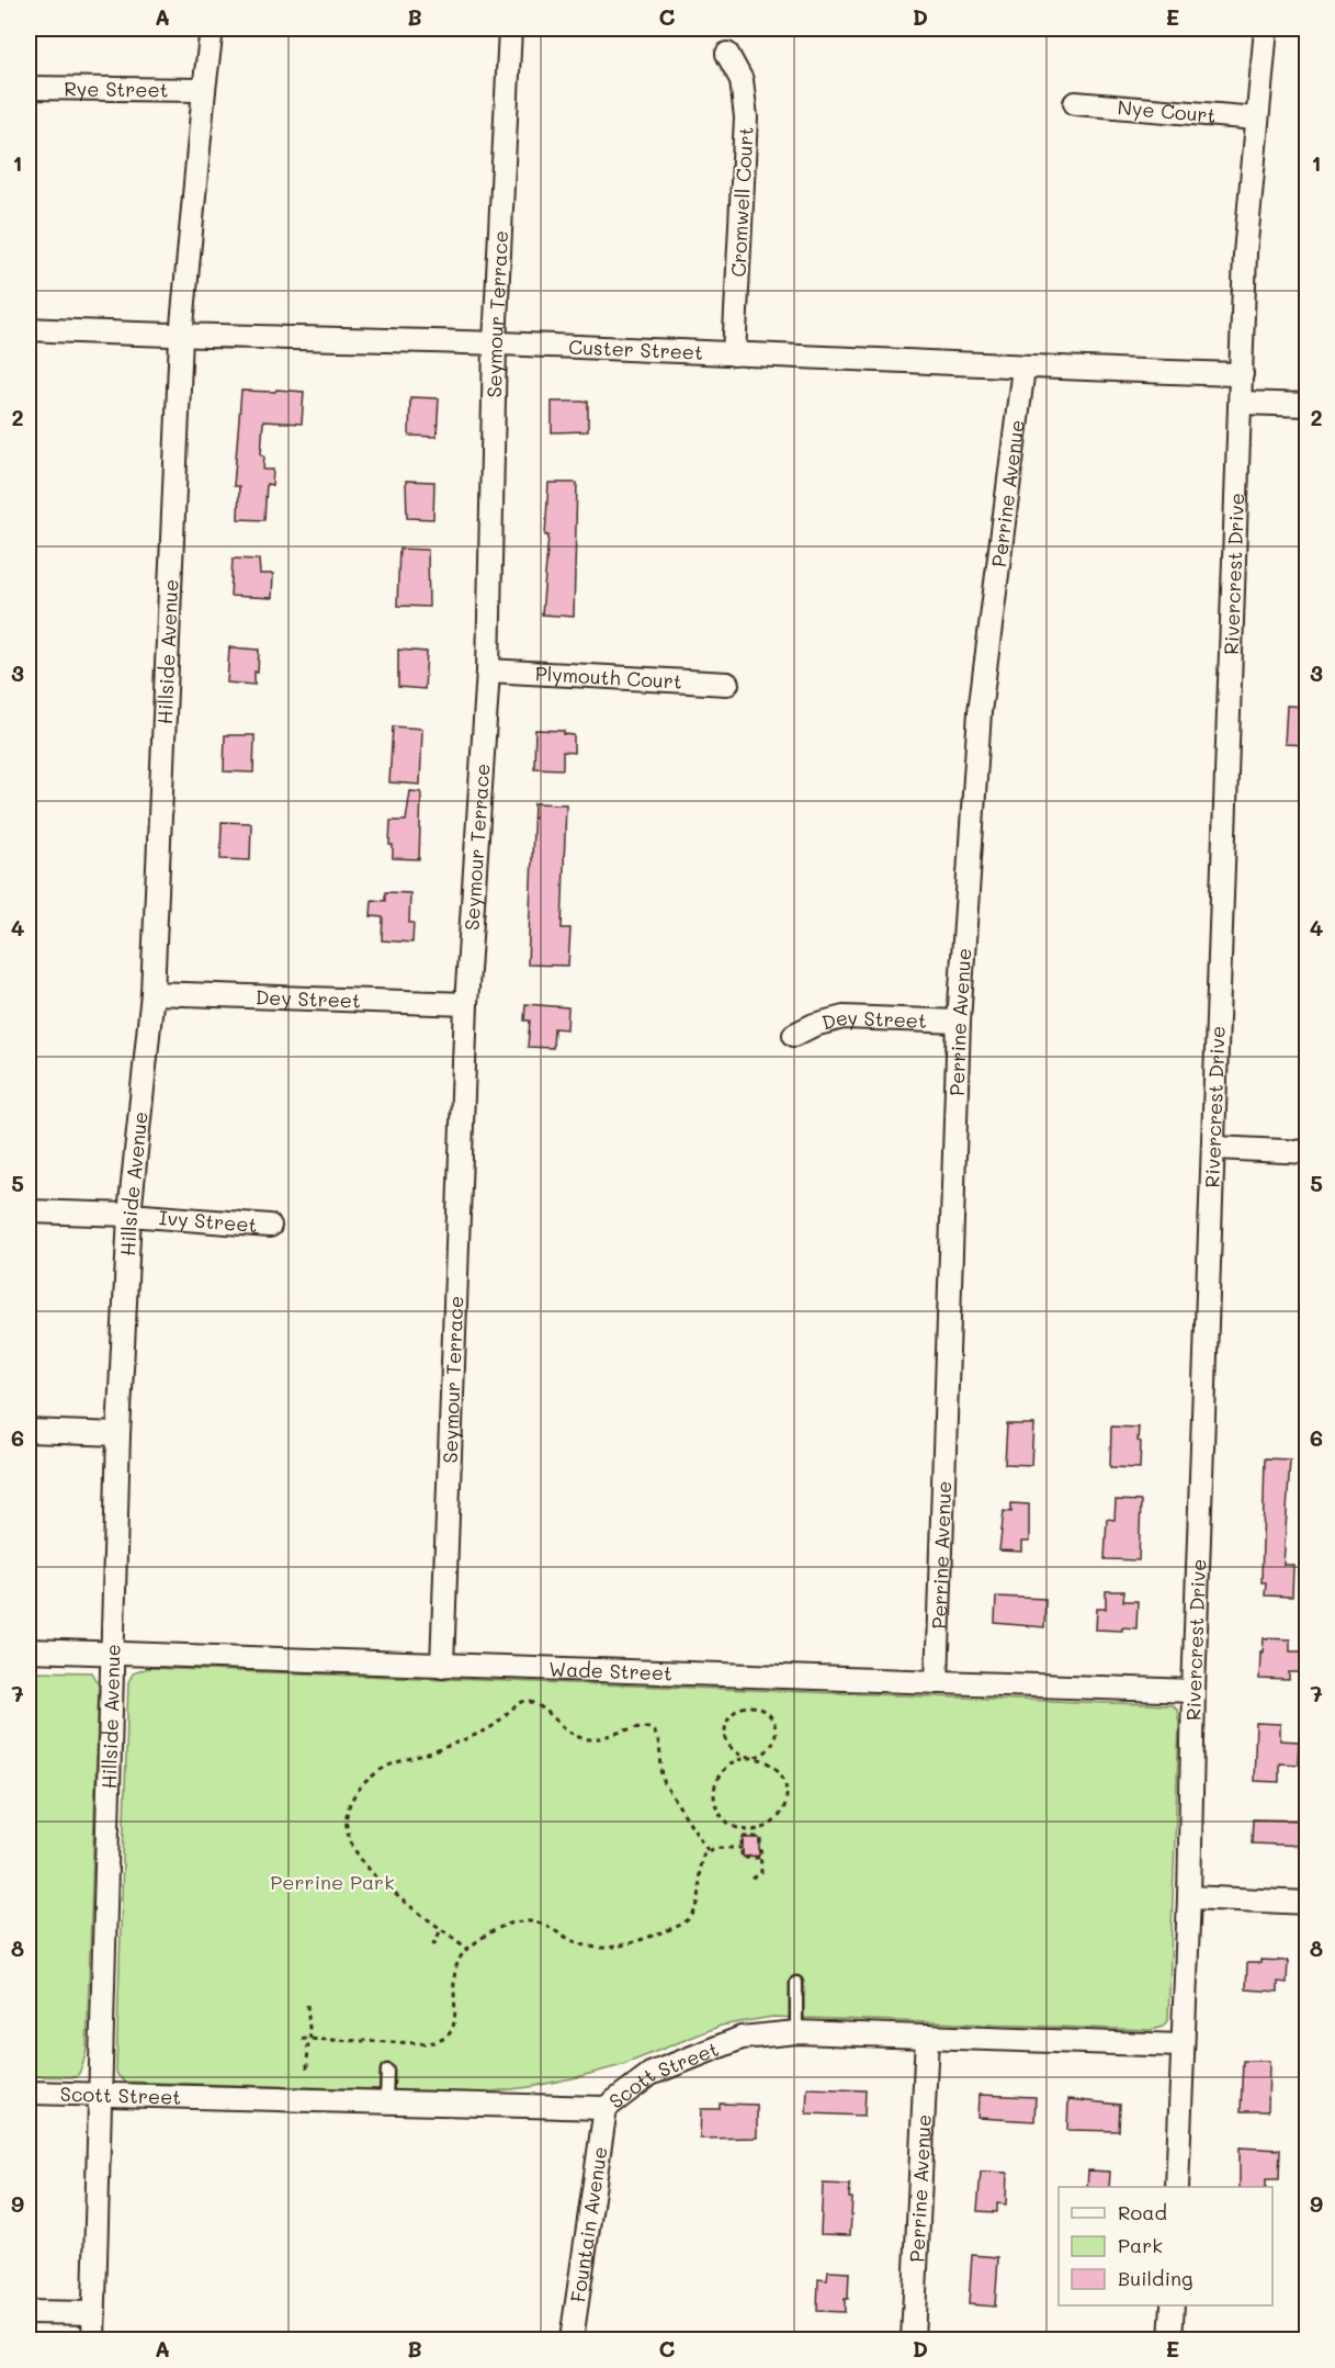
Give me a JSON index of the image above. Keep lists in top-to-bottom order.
{
  "streets": {
    "street": [
      "Rye Street",
      "Nye Court",
      "Cromwell Court",
      "Seymour Terrace",
      "Custer Street",
      "Perrine Avenue",
      "Rivercrest Drive",
      "Hillside Avenue",
      "Plymouth Court",
      "Dey Street",
      "Ivy Street",
      "Wade Street",
      "Scott Street",
      "Fountain Avenue"
    ]
  },
  "crossings": [
    ["Rye Street", "Hillside Avenue"],
    ["Nye Court", "Rivercrest Drive"],
    ["Cromwell Court", "Custer Street"],
    ["Seymour Terrace", "Custer Street"],
    ["Seymour Terrace", "Plymouth Court"],
    ["Seymour Terrace", "Dey Street"],
    ["Seymour Terrace", "Wade Street"],
    ["Custer Street", "Perrine Avenue"],
    ["Custer Street", "Rivercrest Drive"],
    ["Custer Street", "Hillside Avenue"],
    ["Perrine Avenue", "Dey Street"],
    ["Perrine Avenue", "Wade Street"],
    ["Perrine Avenue", "Scott Street"],
    ["Rivercrest Drive", "Wade Street"],
    ["Rivercrest Drive", "Scott Street"],
    ["Hillside Avenue", "Dey Street"],
    ["Hillside Avenue", "Ivy Street"],
    ["Hillside Avenue", "Wade Street"],
    ["Hillside Avenue", "Scott Street"],
    ["Scott Street", "Fountain Avenue"]
  ],
  "parks": ["Perrine Park"],
  "legend": ["Road", "Park", "Building"],
  "grid": {
    "columns": [
      "A",
      "B",
      "C",
      "D",
      "E"
    ],
    "rows": [
      "1",
      "2",
      "3",
      "4",
      "5",
      "6",
      "7",
      "8",
      "9"
    ]
  }
}
